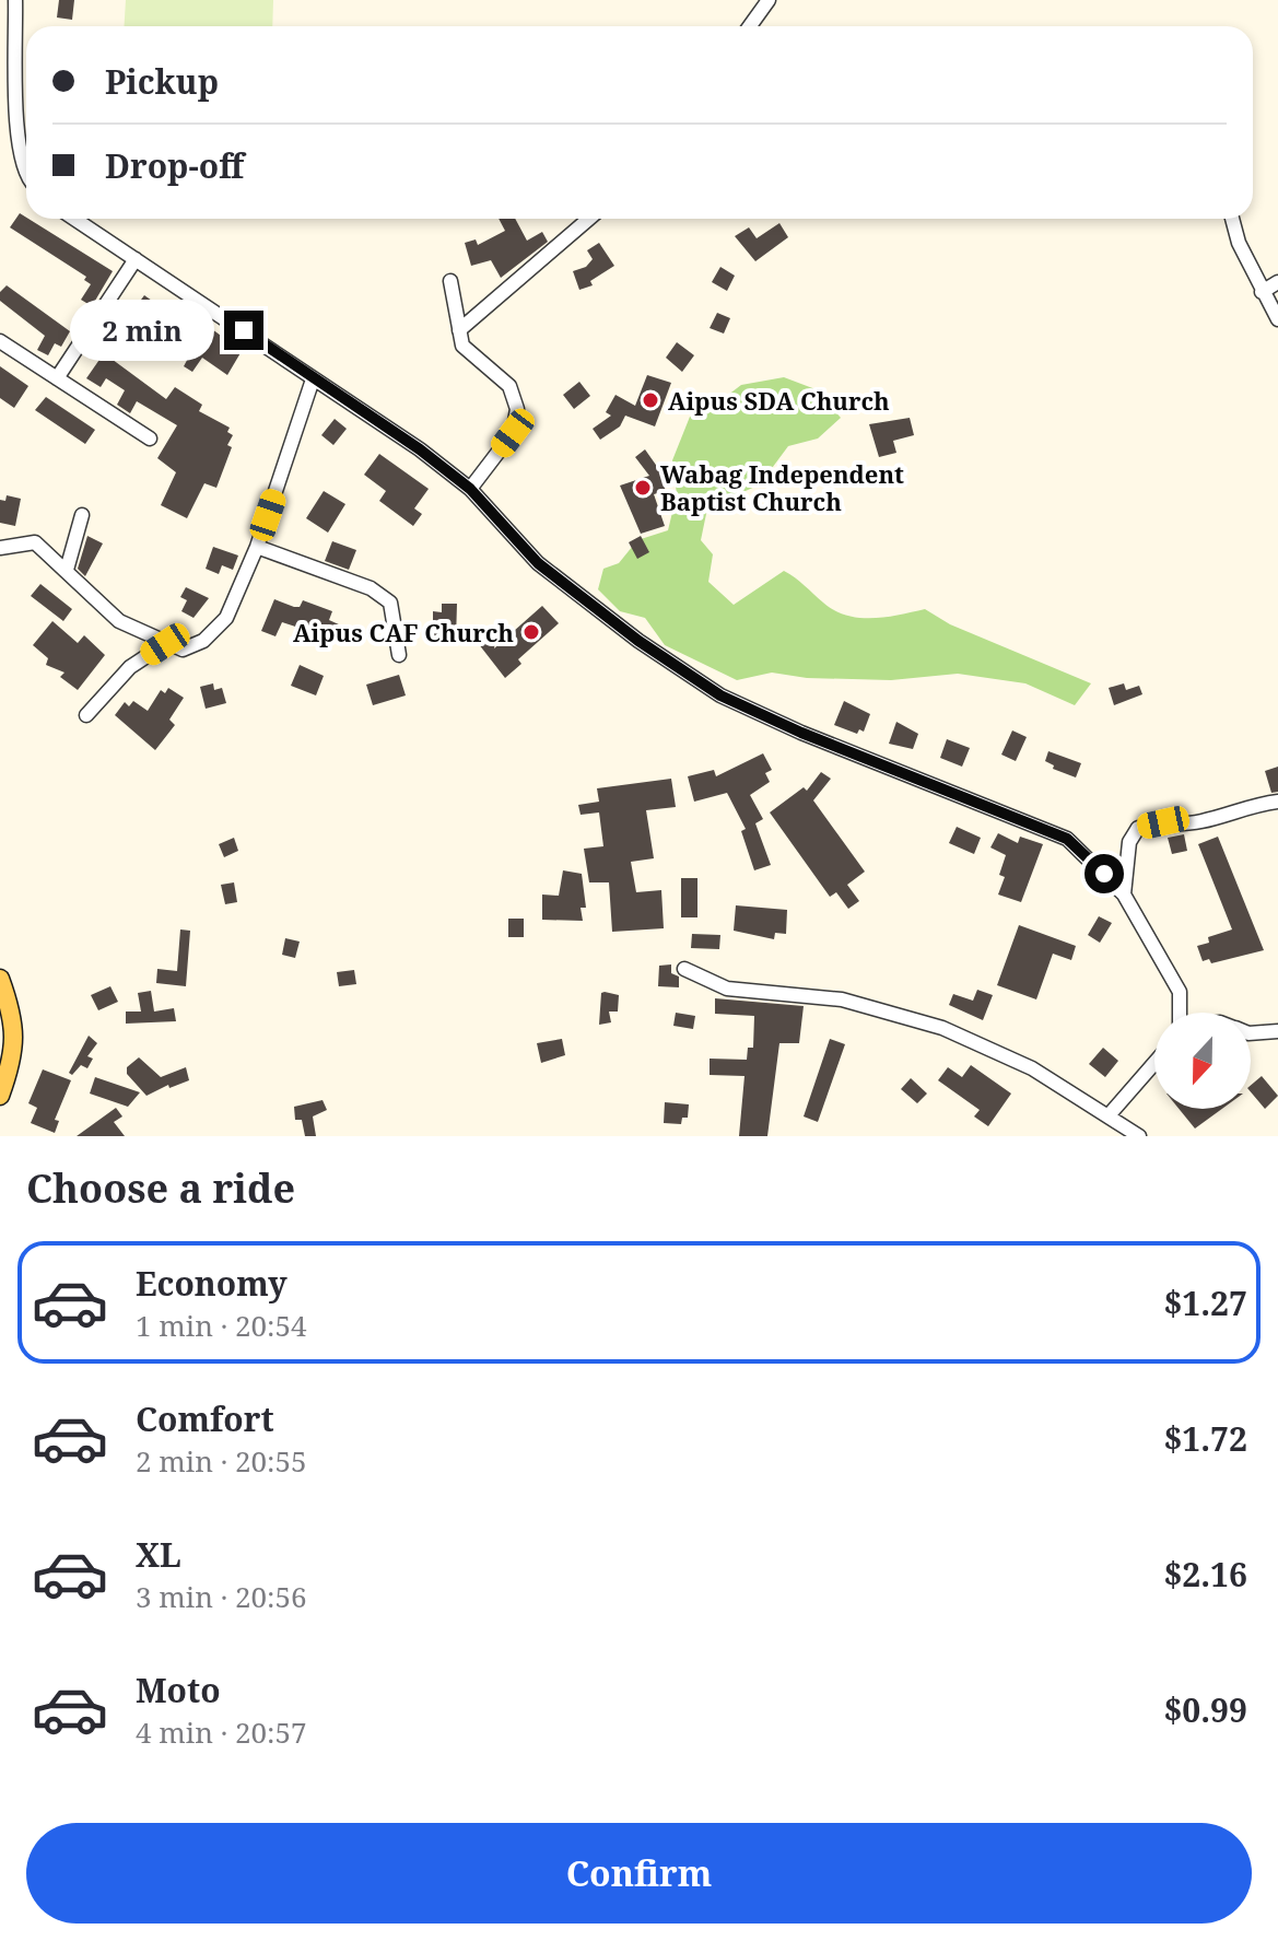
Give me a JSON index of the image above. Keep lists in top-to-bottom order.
{
  "places": ["Aipus SDA Church", "Wabag Independent Baptist Church", "Aipus CAF Church"],
  "north": "bottom",
  "page": {
    "banner": ["Pickup", "Drop-off"],
    "bubble": "2 min",
    "heading": "Choose a ride",
    "list": [
      {
        "name": "Economy",
        "note": "1 min · 20:54",
        "value": "$1.27"
      },
      {
        "name": "Comfort",
        "note": "2 min · 20:55",
        "value": "$1.72"
      },
      {
        "name": "XL",
        "note": "3 min · 20:56",
        "value": "$2.16"
      },
      {
        "name": "Moto",
        "note": "4 min · 20:57",
        "value": "$0.99"
      }
    ],
    "buttons": "Confirm"
  }
}
